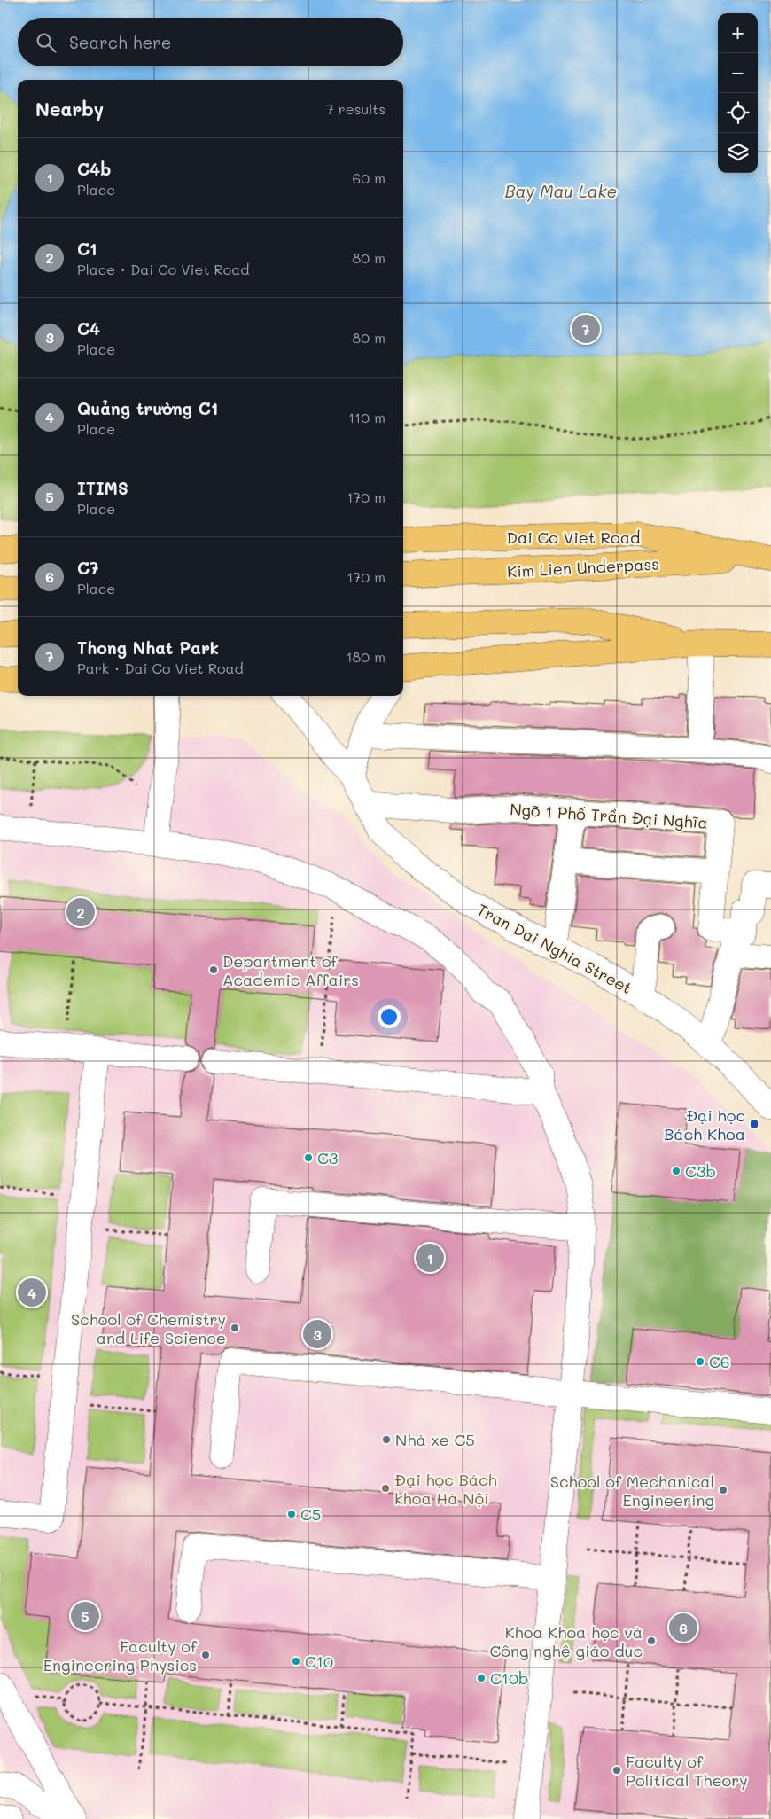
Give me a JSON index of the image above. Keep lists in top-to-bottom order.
{
  "streets": {
    "main road": ["Dai Co Viet Road", "Kim Lien Underpass"],
    "street": ["Ngõ 1 Phố Trần Đại Nghĩa", "Tran Dai Nghia Street"]
  },
  "crossings": [
    ["Dai Co Viet Road", "Kim Lien Underpass"],
    ["Ngõ 1 Phố Trần Đại Nghĩa", "Tran Dai Nghia Street"]
  ],
  "water": ["Bay Mau Lake"],
  "places": {
    "other": [
      "Department of Academic Affairs",
      "C3",
      "C3b",
      "School of Chemistry and Life Science",
      "C6",
      "Nhà xe C5",
      "Đại học Bách khoa Hà Nội",
      "School of Mechanical Engineering",
      "C5",
      "Khoa Khoa học và Công nghệ giáo dục",
      "Faculty of Engineering Physics",
      "C10",
      "C10b",
      "Faculty of Political Theory"
    ],
    "transit": ["Đại học Bách Khoa"]
  },
  "page": {
    "map_buttons": ["+", "−"],
    "search": "Search here",
    "heading": ["Nearby", "7 results"],
    "list": [
      {
        "mark": "1",
        "name": "C4b",
        "note": "Place",
        "value": "60 m"
      },
      {
        "mark": "2",
        "name": "C1",
        "note": "Place · Dai Co Viet Road",
        "value": "80 m"
      },
      {
        "mark": "3",
        "name": "C4",
        "note": "Place",
        "value": "80 m"
      },
      {
        "mark": "4",
        "name": "Quảng trường C1",
        "note": "Place",
        "value": "110 m"
      },
      {
        "mark": "5",
        "name": "ITIMS",
        "note": "Place",
        "value": "170 m"
      },
      {
        "mark": "6",
        "name": "C7",
        "note": "Place",
        "value": "170 m"
      },
      {
        "mark": "7",
        "name": "Thong Nhat Park",
        "note": "Park · Dai Co Viet Road",
        "value": "180 m"
      }
    ],
    "pins": [
      "7",
      "2",
      "1",
      "4",
      "3",
      "5",
      "6"
    ]
  }
}
